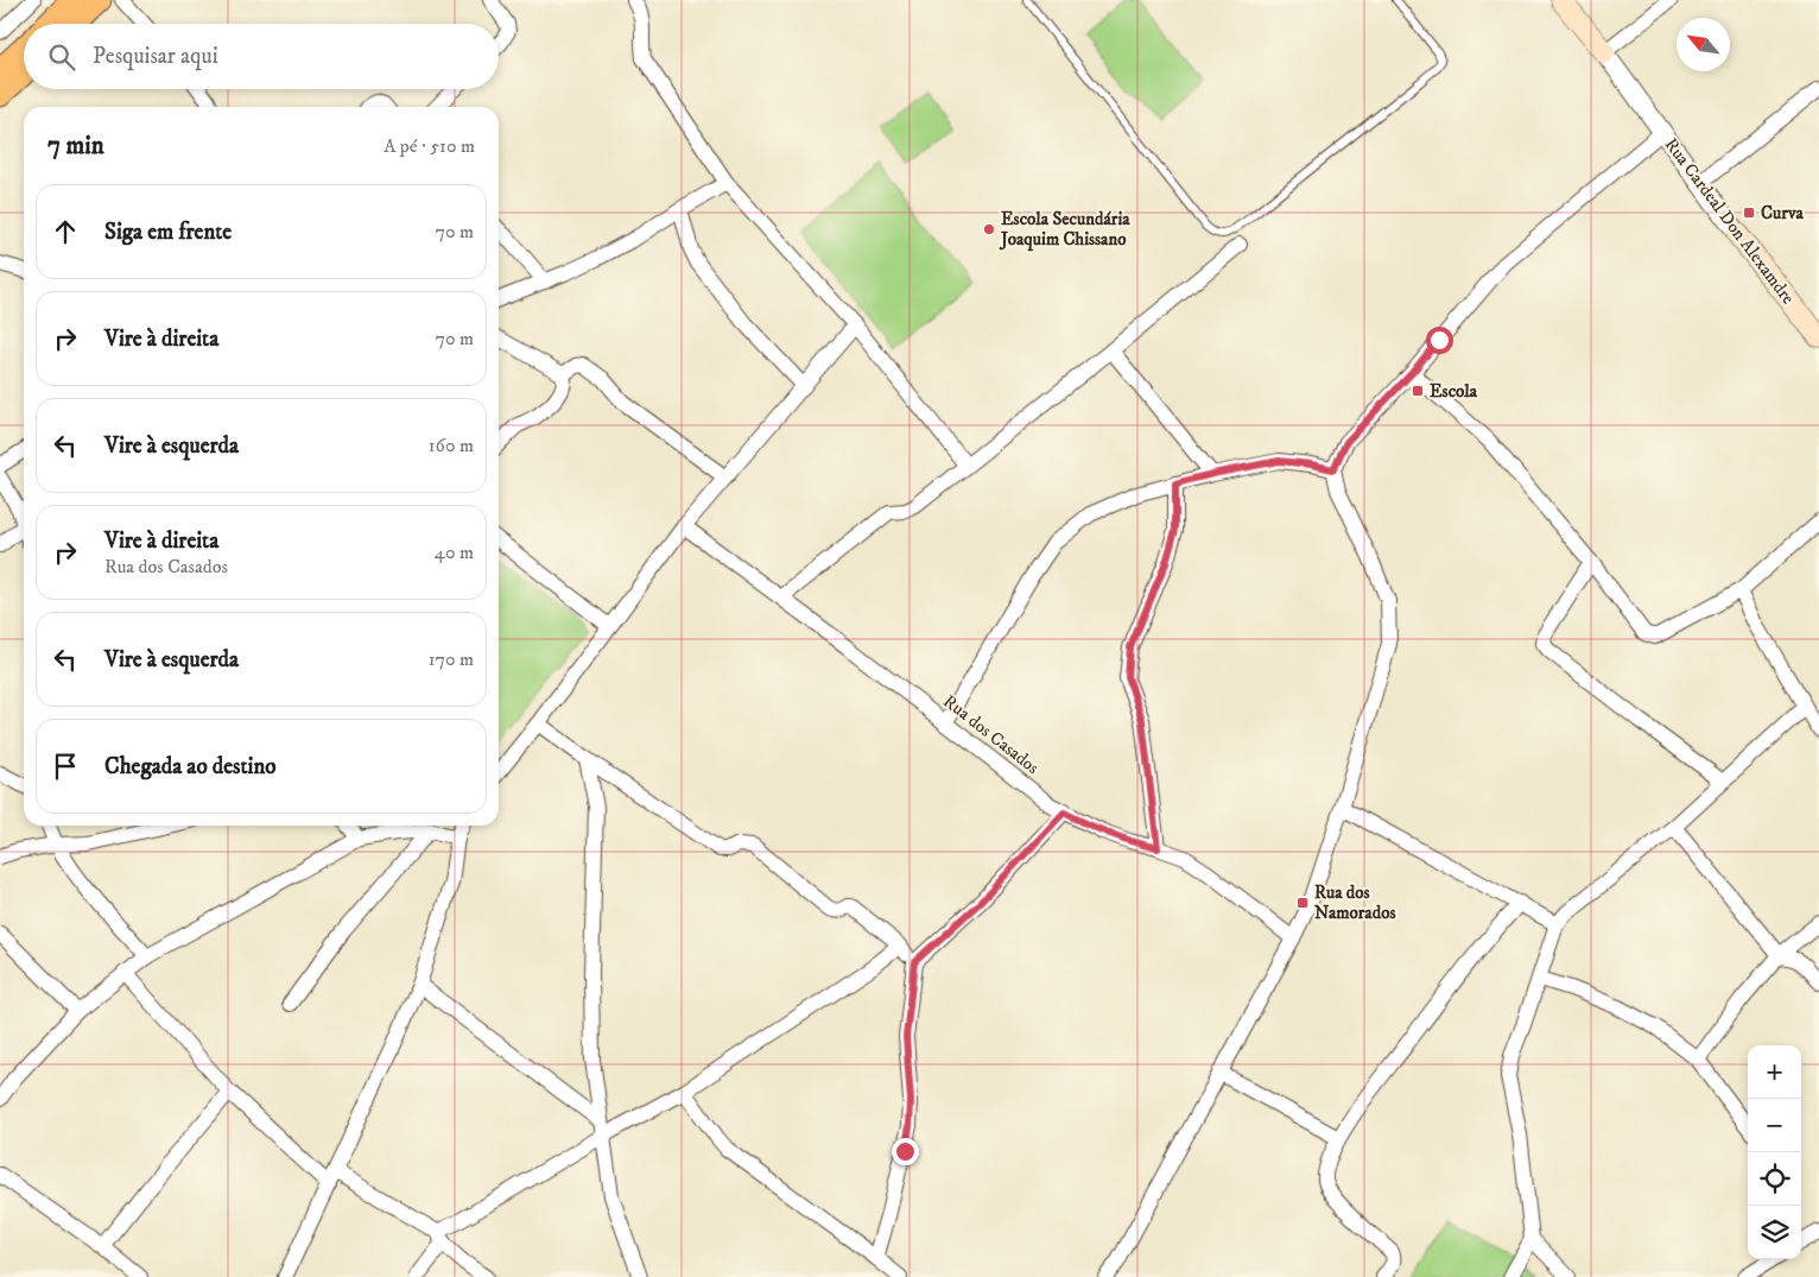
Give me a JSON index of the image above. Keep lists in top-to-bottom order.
{
  "streets": {
    "main road": ["Rua Cardeal Don Alexamdre"],
    "street": ["Rua dos Casados"]
  },
  "places": {
    "transit": ["Curva", "Escola", "Rua dos Namorados"],
    "other": ["Escola Secundária Joaquim Chissano"]
  },
  "north": "top left",
  "page": {
    "search": "Pesquisar aqui",
    "heading": ["7 min", "A pé · 510 m"],
    "list": [
      ["Siga em frente", "70 m"],
      ["Vire à direita", "70 m"],
      ["Vire à esquerda", "160 m"],
      ["Vire à direita", "Rua dos Casados", "40 m"],
      ["Vire à esquerda", "170 m"],
      "Chegada ao destino"
    ],
    "map_buttons": ["+", "−"]
  }
}
